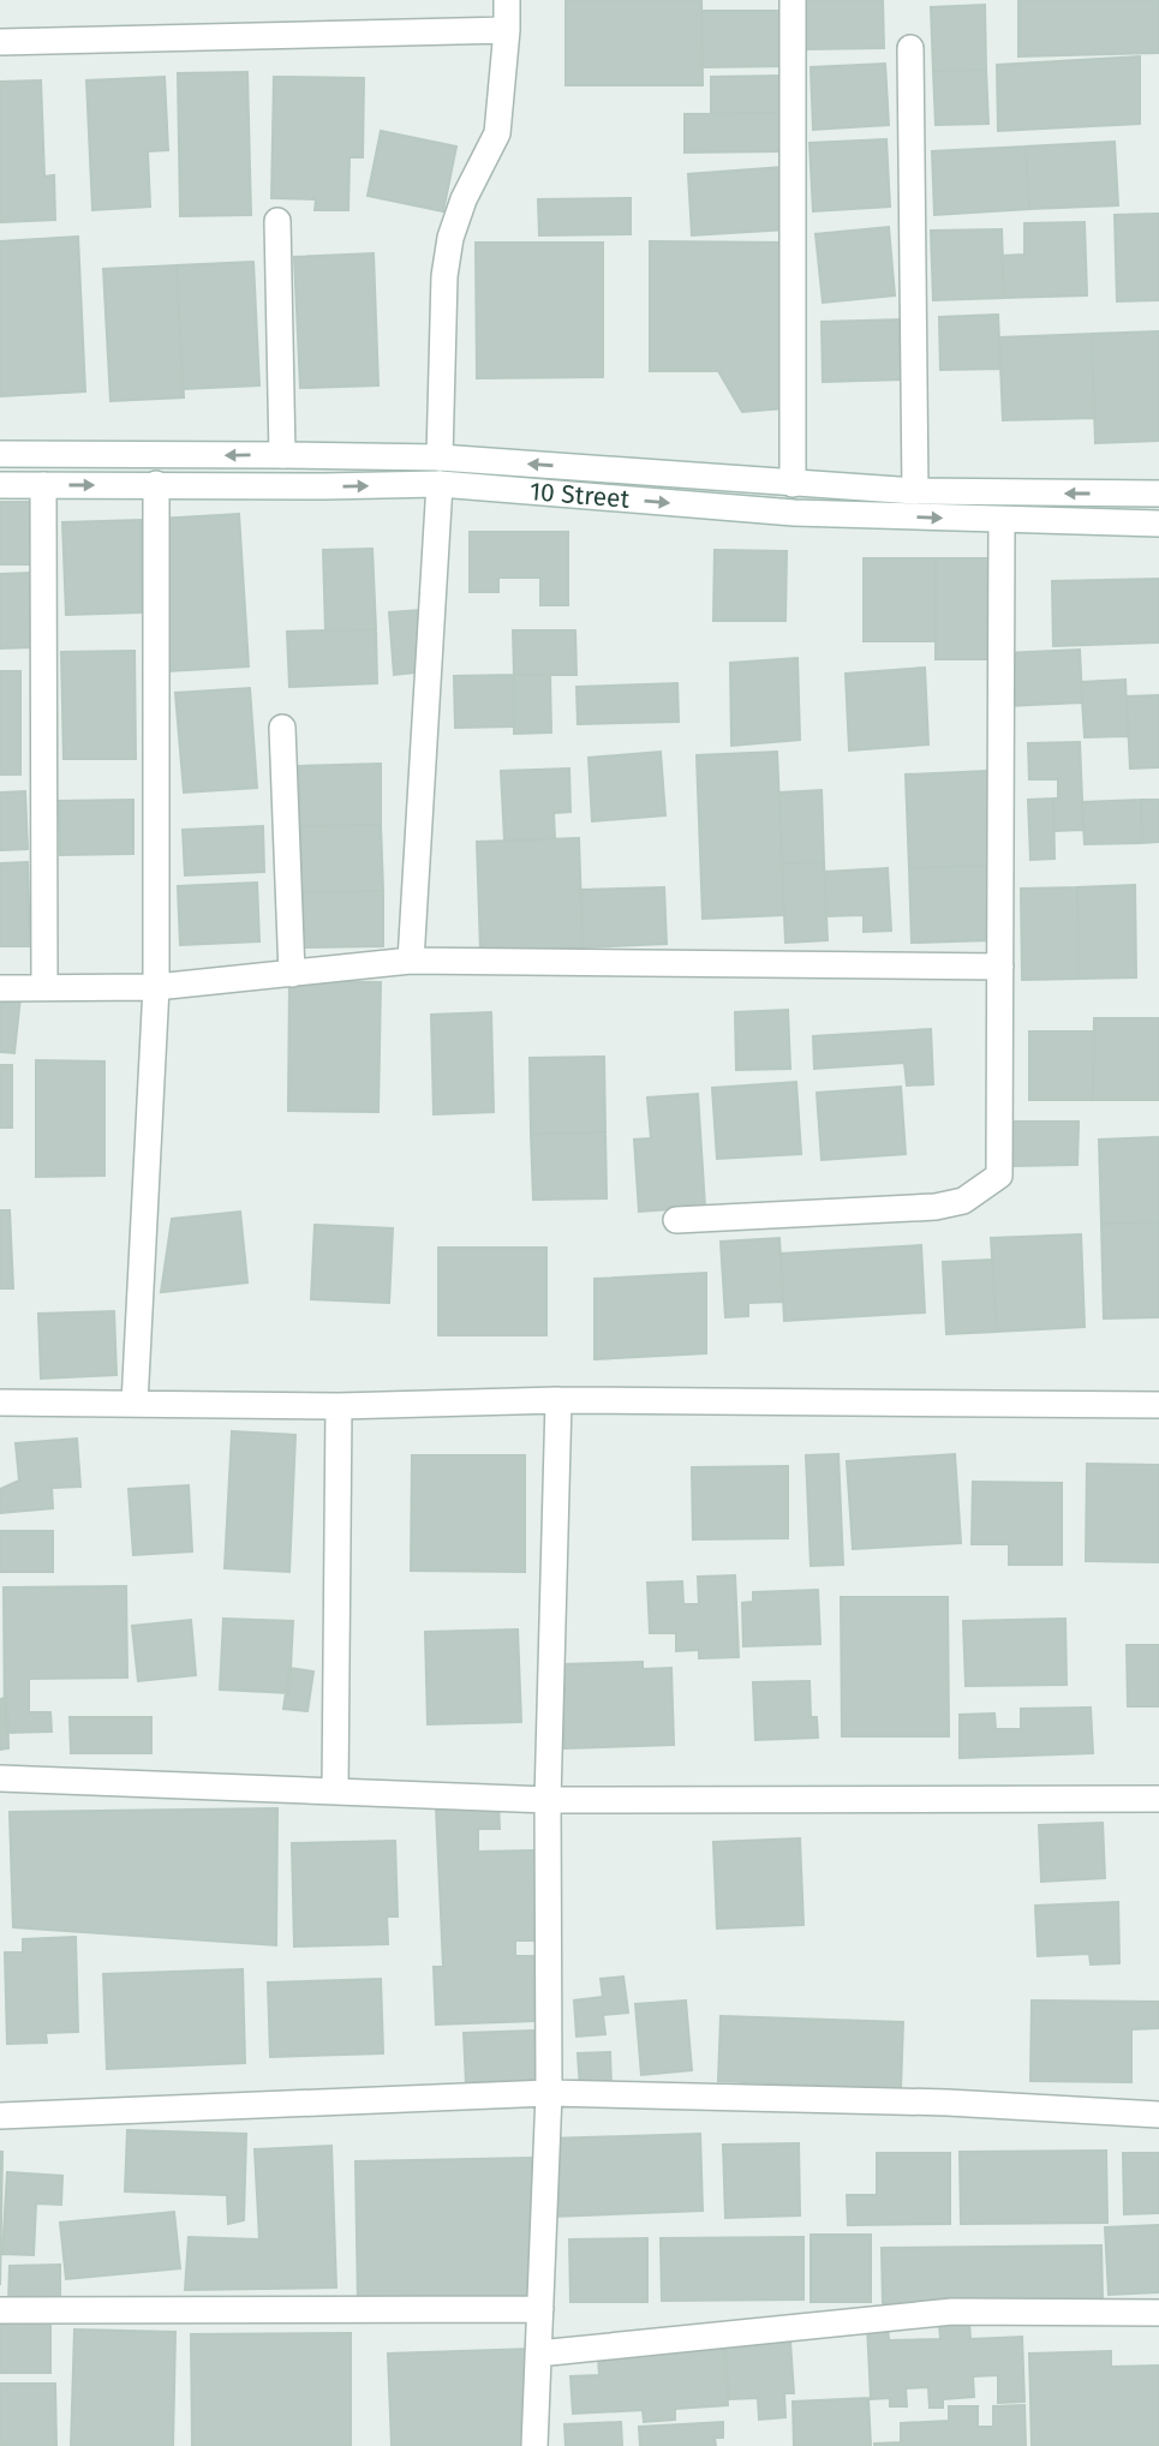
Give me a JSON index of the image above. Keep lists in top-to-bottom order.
{
  "streets": {
    "street": ["10 Street"]
  }
}
